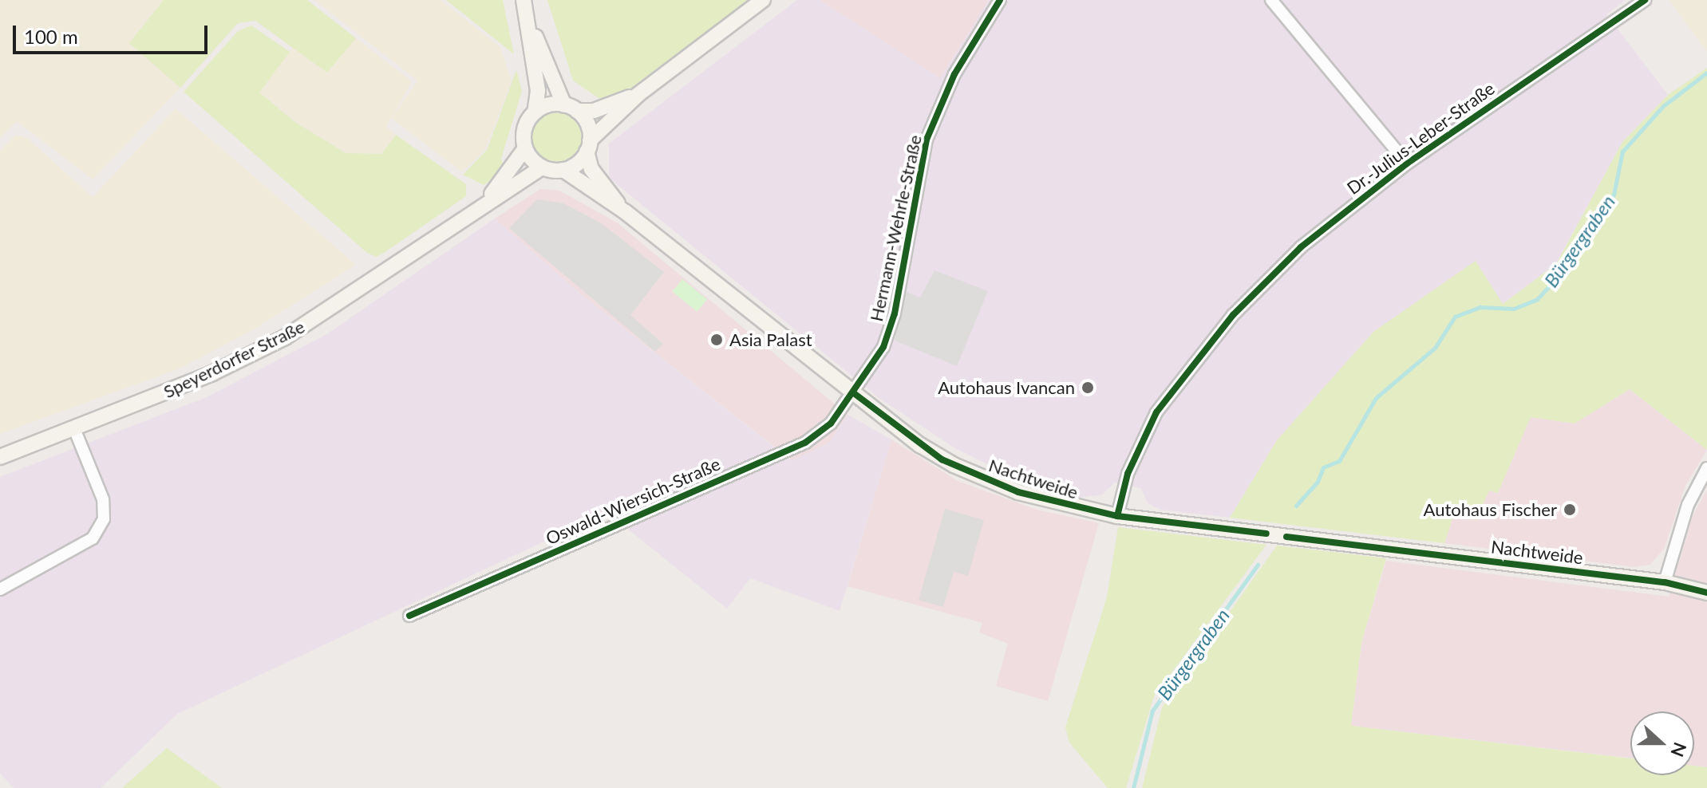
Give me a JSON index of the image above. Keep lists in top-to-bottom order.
{
  "streets": {
    "street": [
      "Dr.-Julius-Leber-Straße",
      "Hermann-Wehrle-Straße",
      "Speyerdorfer Straße",
      "Nachtweide",
      "Oswald-Wiersich-Straße"
    ]
  },
  "crossings": [
    ["Dr.-Julius-Leber-Straße", "Nachtweide"],
    ["Hermann-Wehrle-Straße", "Nachtweide"],
    ["Hermann-Wehrle-Straße", "Oswald-Wiersich-Straße"],
    ["Speyerdorfer Straße", "Nachtweide"],
    ["Nachtweide", "Oswald-Wiersich-Straße"]
  ],
  "water": ["Bürgergraben"],
  "places": ["Asia Palast", "Autohaus Ivancan", "Autohaus Fischer"],
  "scale_bar": "100 m",
  "north": "right"
}
